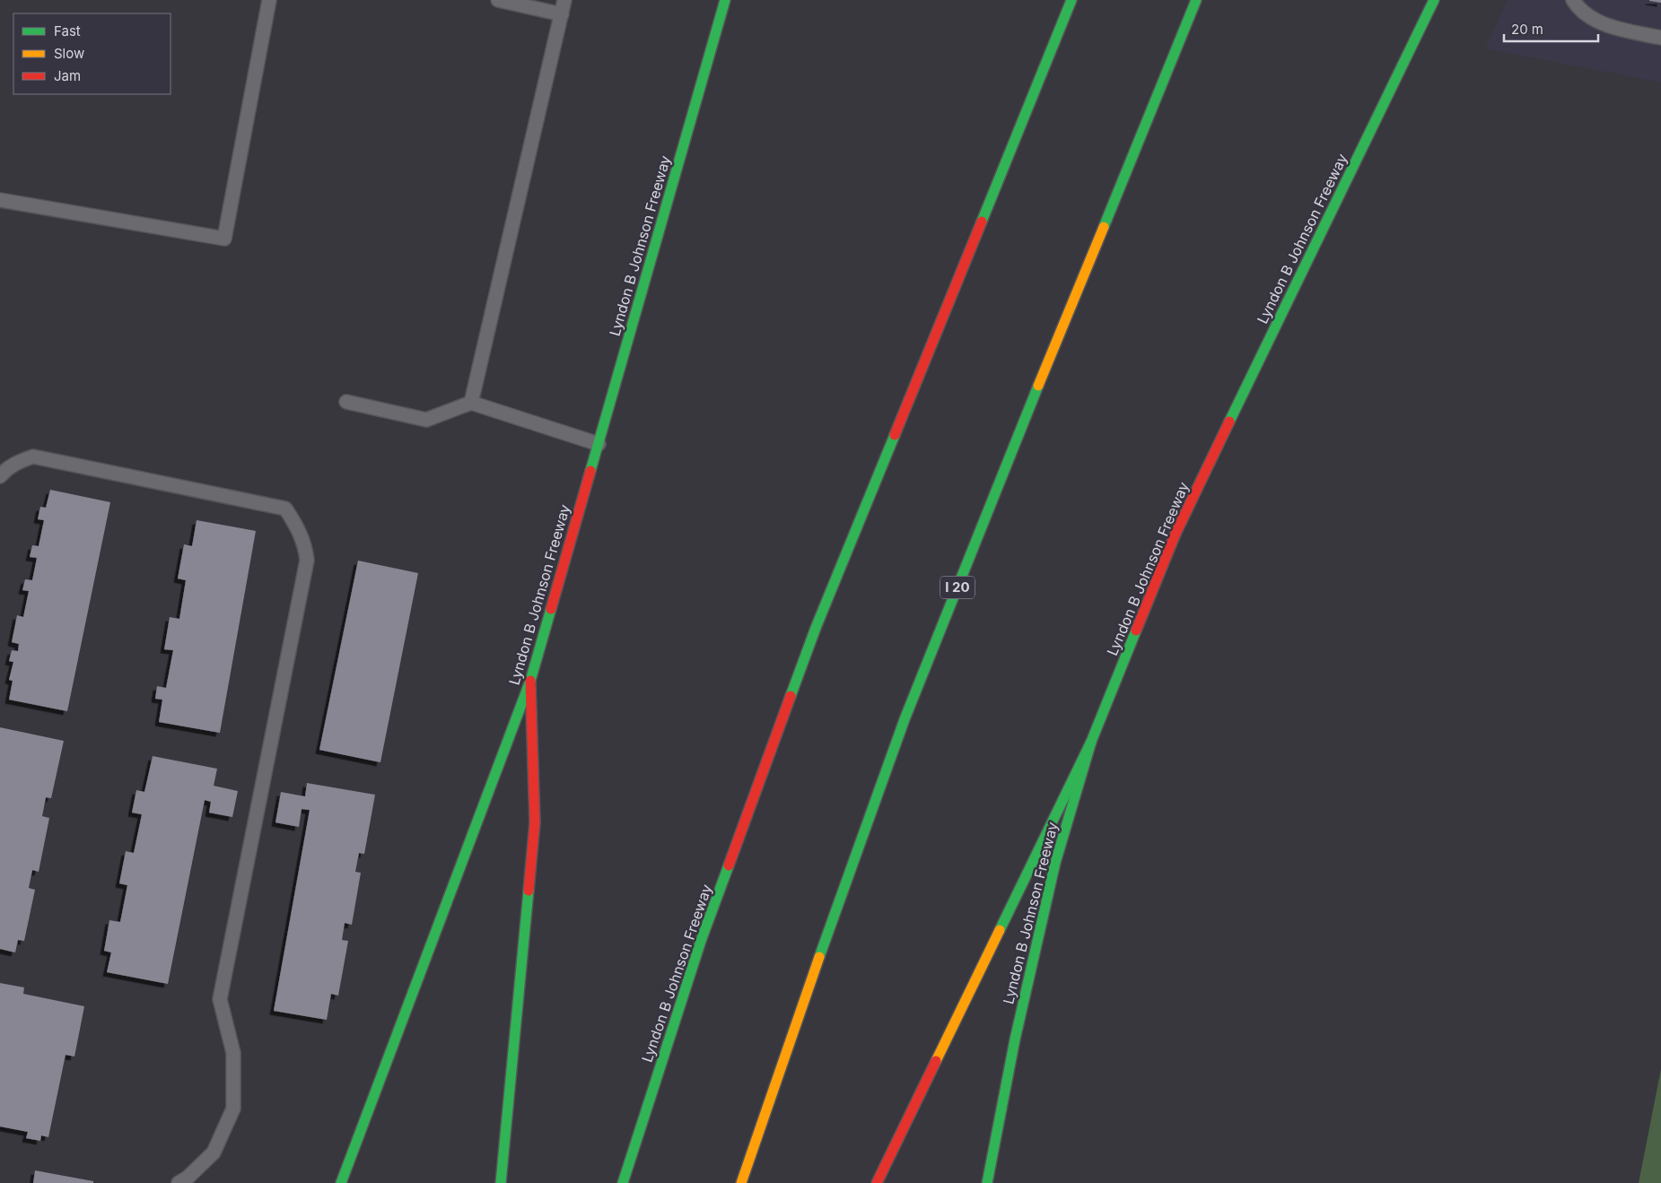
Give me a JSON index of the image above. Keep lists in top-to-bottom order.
{
  "streets": {
    "main road": ["Lyndon B Johnson Freeway", "I 20"]
  },
  "legend": ["Fast", "Slow", "Jam"],
  "scale_bar": "20 m"
}
